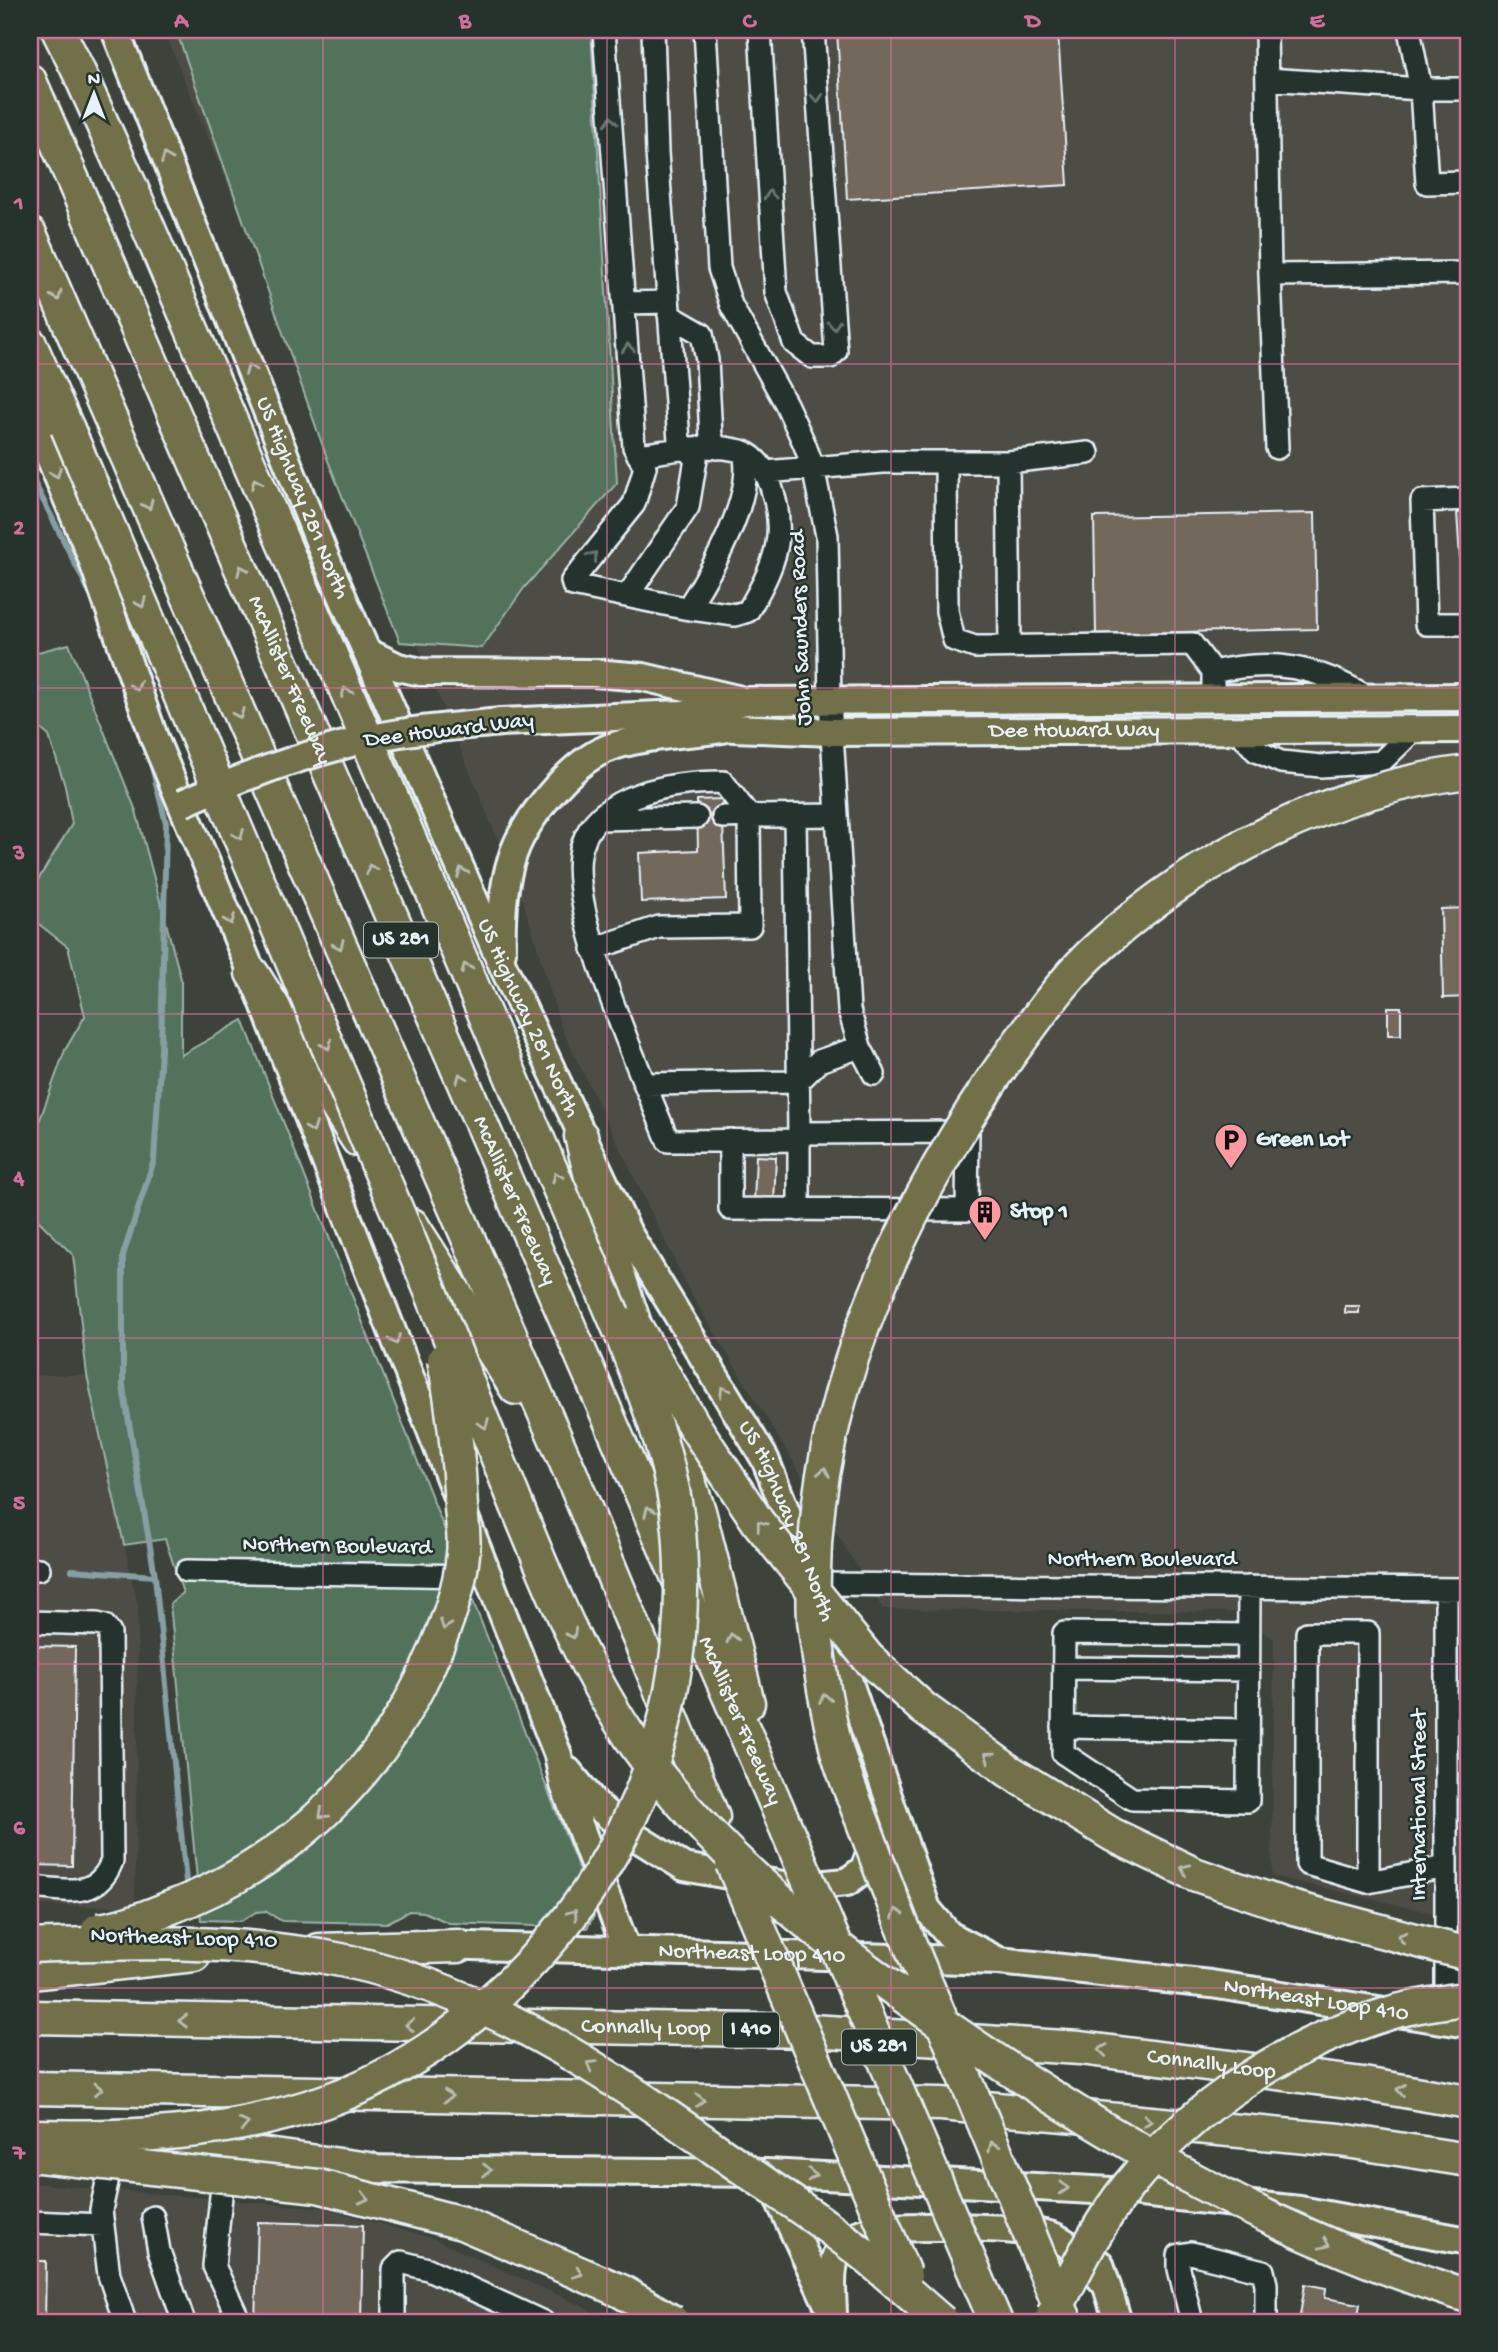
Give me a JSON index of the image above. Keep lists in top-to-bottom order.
{
  "streets": {
    "highway": [
      "McAllister Freeway",
      "US 281",
      "Connally Loop",
      "I 410"
    ],
    "main road": ["US Highway 281 North", "Dee Howard Way", "Northeast Loop 410"],
    "street": ["John Saunders Road", "Northern Boulevard", "International Street"]
  },
  "crossings": [
    ["US Highway 281 North", "Northern Boulevard"],
    ["US Highway 281 North", "Northeast Loop 410"],
    ["John Saunders Road", "Dee Howard Way"],
    ["Northern Boulevard", "International Street"],
    ["International Street", "Northeast Loop 410"]
  ],
  "places": {
    "parking": ["Green Lot"],
    "building": ["Stop 1"]
  },
  "north": "top",
  "grid": {
    "columns": [
      "A",
      "B",
      "C",
      "D",
      "E"
    ],
    "rows": [
      "1",
      "2",
      "3",
      "4",
      "5",
      "6",
      "7"
    ]
  }
}
